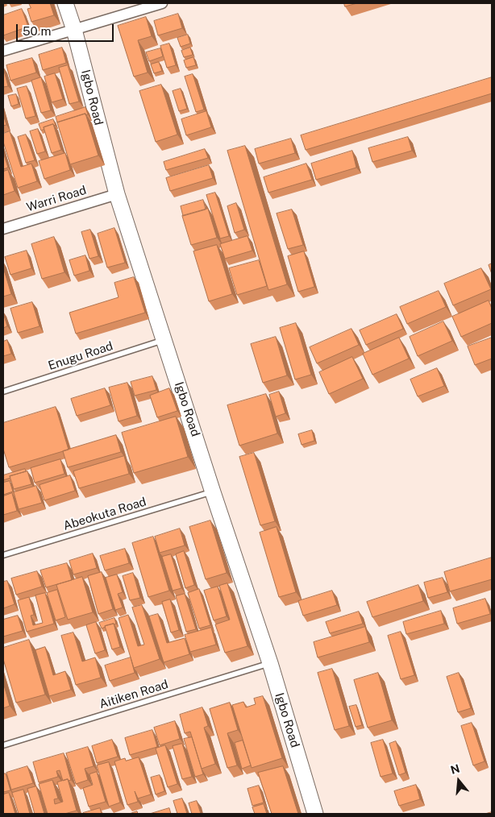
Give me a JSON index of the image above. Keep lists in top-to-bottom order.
{
  "streets": {
    "street": ["Igbo Road", "Warri Road"],
    "lane": ["Enugu Road", "Abeokuta Road", "Aitiken Road"]
  },
  "crossings": [
    ["Igbo Road", "Warri Road"],
    ["Igbo Road", "Enugu Road"],
    ["Igbo Road", "Abeokuta Road"],
    ["Igbo Road", "Aitiken Road"]
  ],
  "scale_bar": "50 m",
  "north": "top"
}
